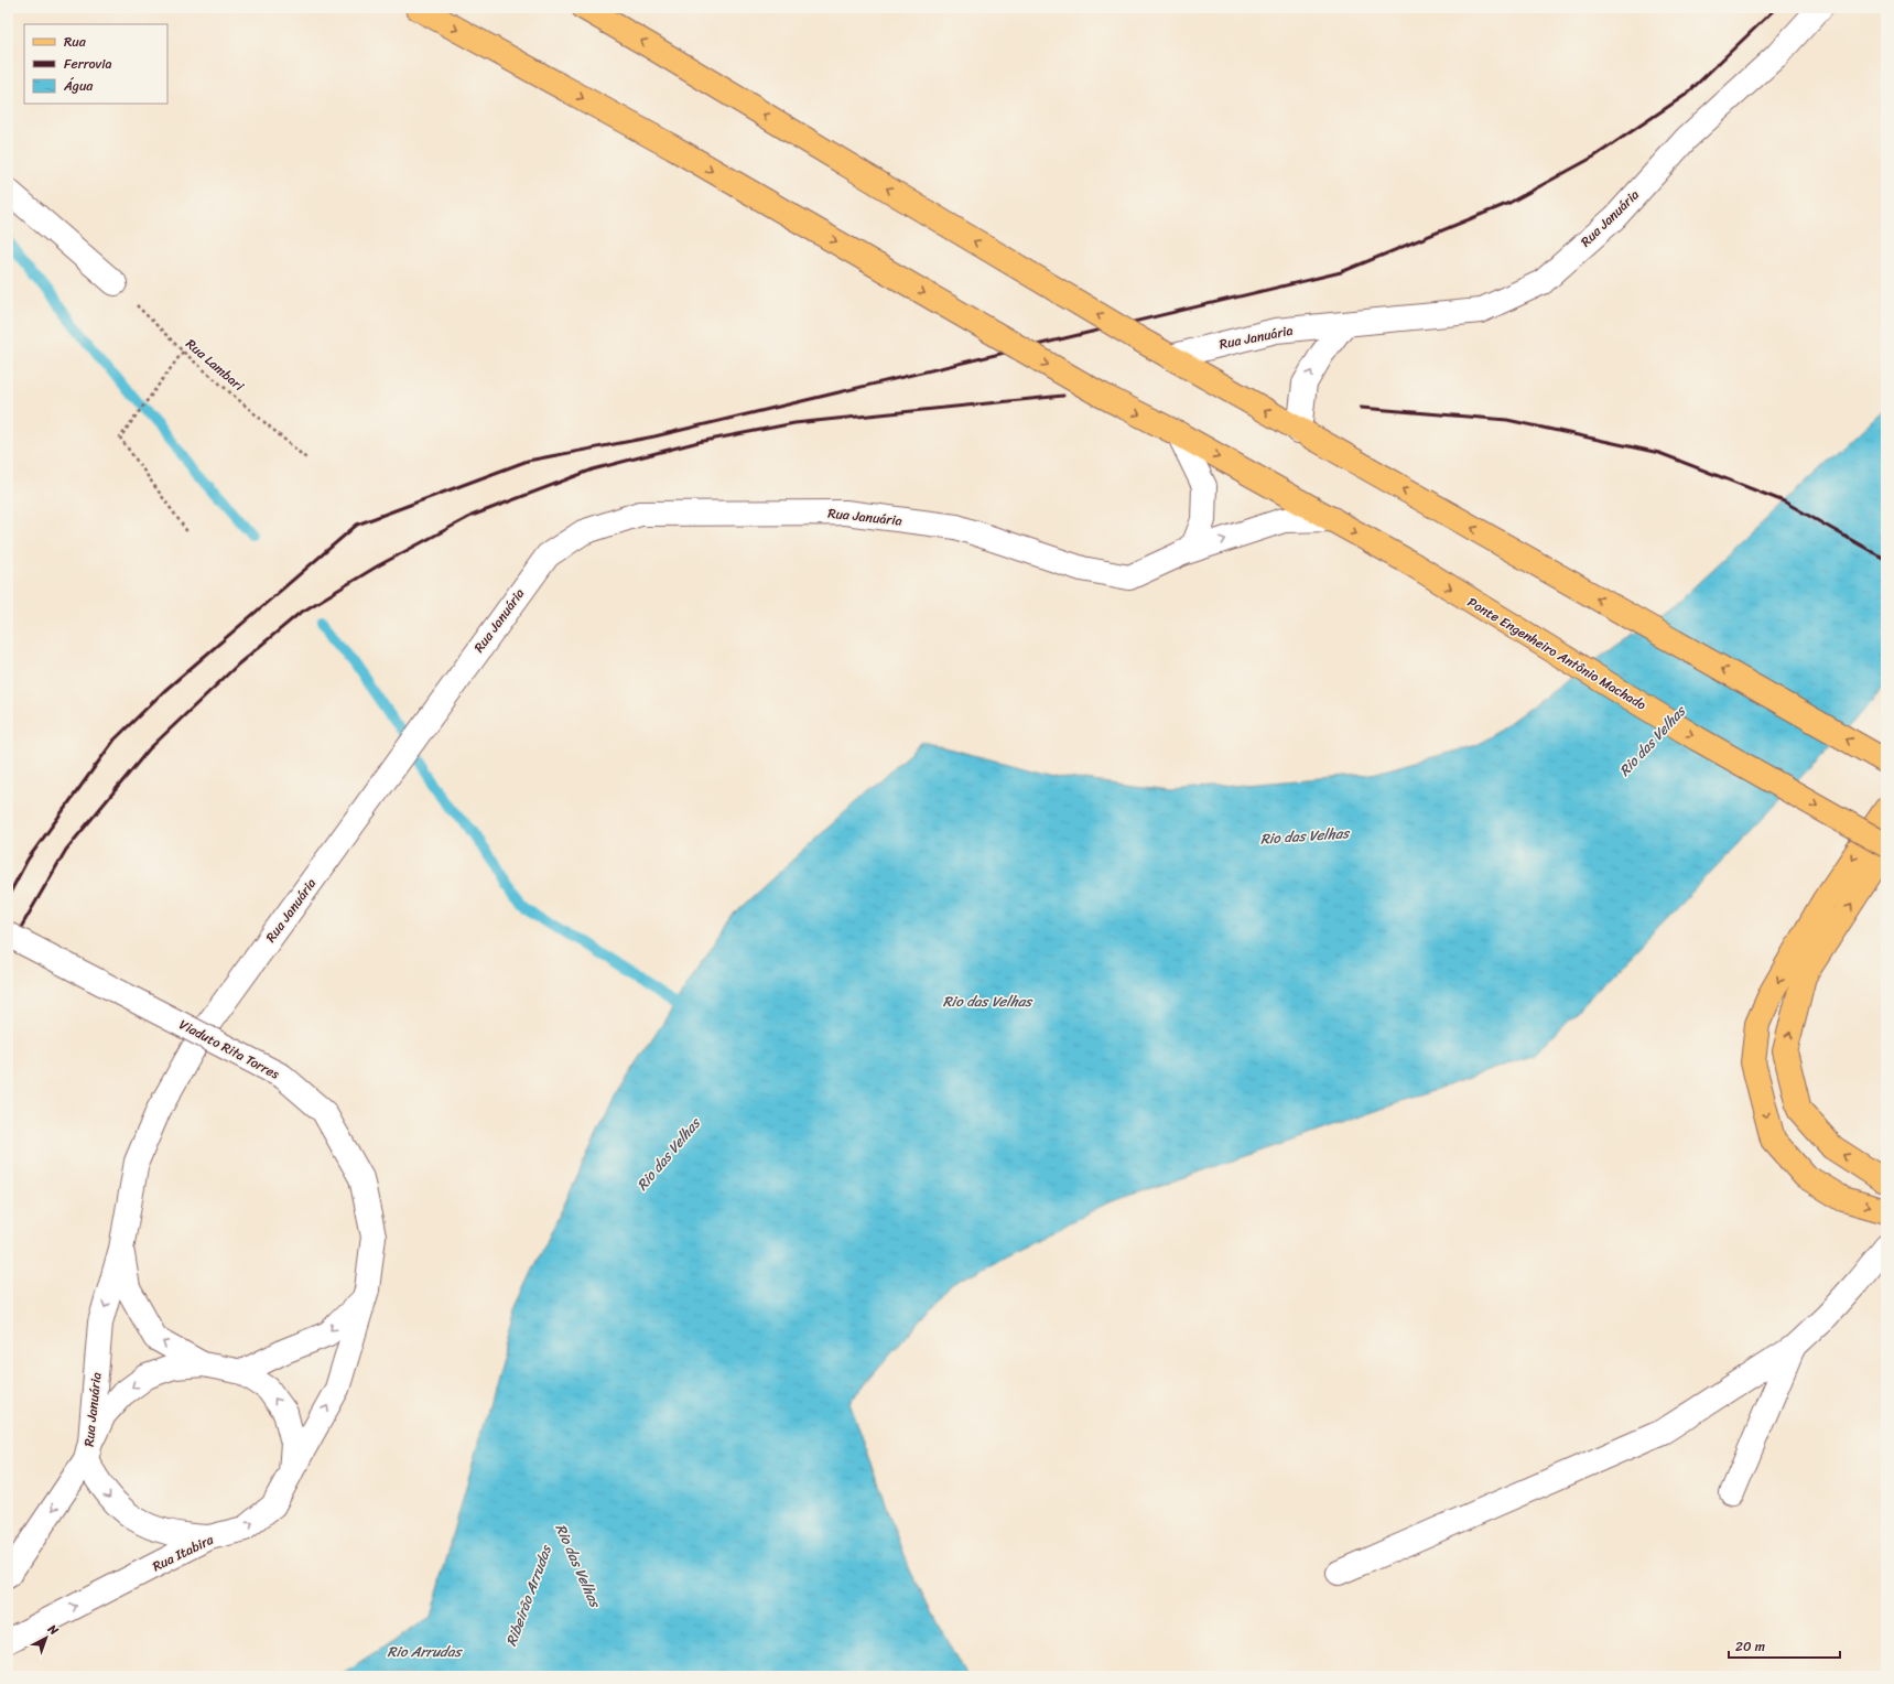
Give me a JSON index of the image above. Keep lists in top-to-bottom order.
{
  "streets": {
    "main road": ["Ponte Engenheiro Antônio Machado"],
    "street": ["Rua Januária", "Viaduto Rita Torres", "Rua Itabira"],
    "path": ["Rua Lambari"]
  },
  "crossings": [
    ["Rua Januária", "Ponte Engenheiro Antônio Machado"],
    ["Rua Januária", "Rua Itabira"],
    ["Viaduto Rita Torres", "Rua Itabira"]
  ],
  "water": ["Rio das Velhas", "Ribeirão Arrudas", "Rio Arrudas"],
  "legend": ["Rua", "Ferrovia", "Água"],
  "scale_bar": "20 m",
  "north": "top right"
}
